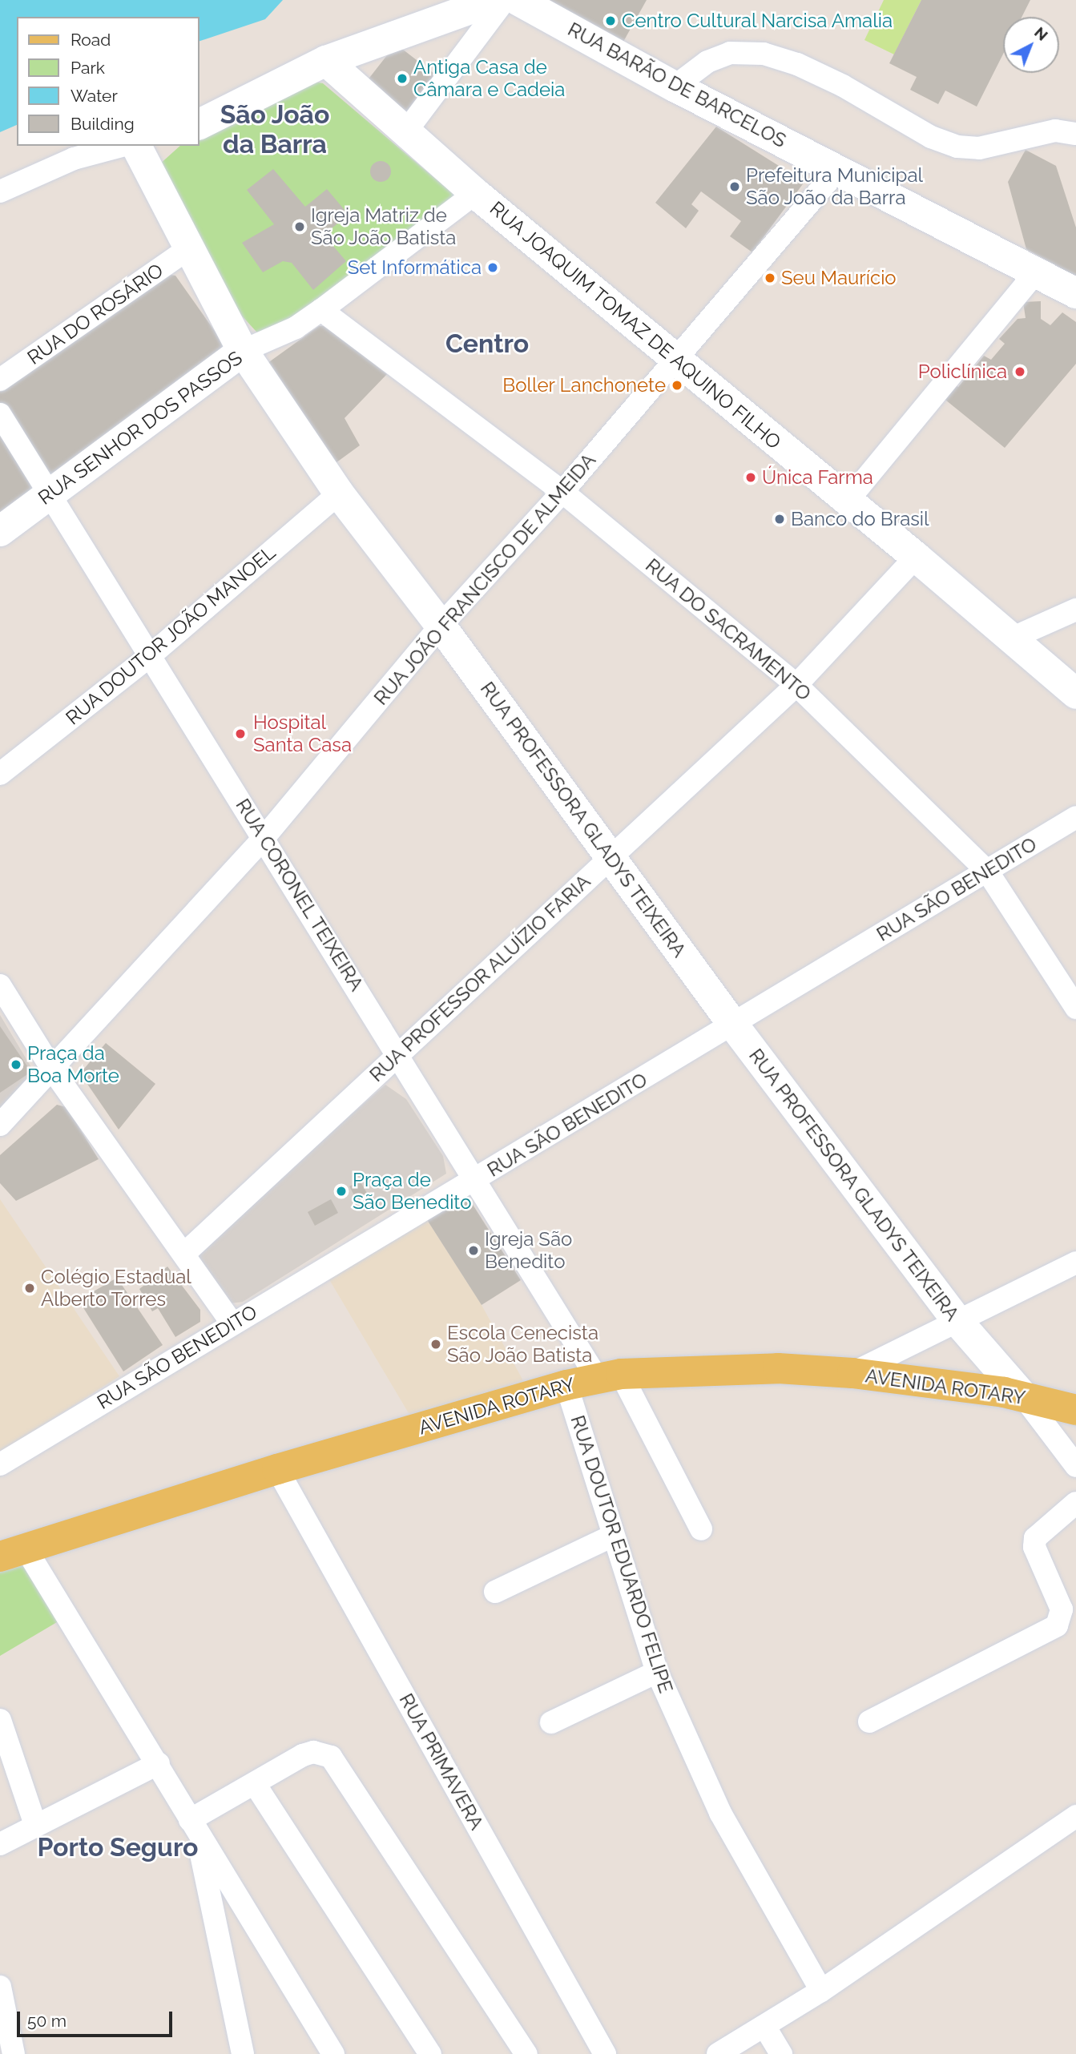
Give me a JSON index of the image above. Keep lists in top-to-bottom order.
{
  "streets": {
    "main road": [
      "RUA BARÃO DE BARCELOS",
      "RUA JOAQUIM TOMAZ DE AQUINO FILHO",
      "RUA SENHOR DOS PASSOS",
      "RUA PROFESSORA GLADYS TEIXEIRA",
      "AVENIDA ROTARY"
    ],
    "street": [
      "RUA DO ROSÁRIO",
      "RUA JOÃO FRANCISCO DE ALMEIDA",
      "RUA DO SACRAMENTO",
      "RUA DOUTOR JOÃO MANOEL",
      "RUA SÃO BENEDITO",
      "RUA CORONEL TEIXEIRA",
      "RUA PROFESSOR ALUÍZIO FARIA",
      "RUA DOUTOR EDUARDO FELIPE",
      "RUA PRIMAVERA"
    ]
  },
  "crossings": [
    ["RUA BARÃO DE BARCELOS", "RUA JOÃO FRANCISCO DE ALMEIDA"],
    ["RUA DO ROSÁRIO", "RUA PROFESSORA GLADYS TEIXEIRA"],
    ["RUA JOAQUIM TOMAZ DE AQUINO FILHO", "RUA SENHOR DOS PASSOS"],
    ["RUA JOAQUIM TOMAZ DE AQUINO FILHO", "RUA JOÃO FRANCISCO DE ALMEIDA"],
    ["RUA JOAQUIM TOMAZ DE AQUINO FILHO", "RUA PROFESSOR ALUÍZIO FARIA"],
    ["RUA SENHOR DOS PASSOS", "RUA DO SACRAMENTO"],
    ["RUA SENHOR DOS PASSOS", "RUA PROFESSORA GLADYS TEIXEIRA"],
    ["RUA SENHOR DOS PASSOS", "RUA CORONEL TEIXEIRA"],
    ["RUA JOÃO FRANCISCO DE ALMEIDA", "RUA DO SACRAMENTO"],
    ["RUA JOÃO FRANCISCO DE ALMEIDA", "RUA PROFESSORA GLADYS TEIXEIRA"],
    ["RUA JOÃO FRANCISCO DE ALMEIDA", "RUA CORONEL TEIXEIRA"],
    ["RUA DO SACRAMENTO", "RUA SÃO BENEDITO"],
    ["RUA DO SACRAMENTO", "RUA PROFESSOR ALUÍZIO FARIA"],
    ["RUA DOUTOR JOÃO MANOEL", "RUA PROFESSORA GLADYS TEIXEIRA"],
    ["RUA DOUTOR JOÃO MANOEL", "RUA CORONEL TEIXEIRA"],
    ["RUA PROFESSORA GLADYS TEIXEIRA", "RUA SÃO BENEDITO"],
    ["RUA PROFESSORA GLADYS TEIXEIRA", "RUA PROFESSOR ALUÍZIO FARIA"],
    ["RUA PROFESSORA GLADYS TEIXEIRA", "AVENIDA ROTARY"],
    ["RUA SÃO BENEDITO", "RUA CORONEL TEIXEIRA"],
    ["RUA CORONEL TEIXEIRA", "RUA PROFESSOR ALUÍZIO FARIA"],
    ["RUA CORONEL TEIXEIRA", "AVENIDA ROTARY"],
    ["AVENIDA ROTARY", "RUA DOUTOR EDUARDO FELIPE"],
    ["AVENIDA ROTARY", "RUA PRIMAVERA"]
  ],
  "districts": ["São João da Barra", "Centro", "Porto Seguro"],
  "places": [
    "Centro Cultural Narcisa Amalia",
    "Antiga Casa de Câmara e Cadeia",
    "Prefeitura Municipal São João da Barra",
    "Igreja Matriz de São João Batista",
    "Set Informática",
    "Seu Maurício",
    "Policlínica",
    "Boller Lanchonete",
    "Única Farma",
    "Banco do Brasil",
    "Hospital Santa Casa",
    "Praça da Boa Morte",
    "Praça de São Benedito",
    "Igreja São Benedito",
    "Colégio Estadual Alberto Torres",
    "Escola Cenecista São João Batista"
  ],
  "legend": [
    "Road",
    "Park",
    "Water",
    "Building"
  ],
  "scale_bar": "50 m",
  "north": "top right"
}
